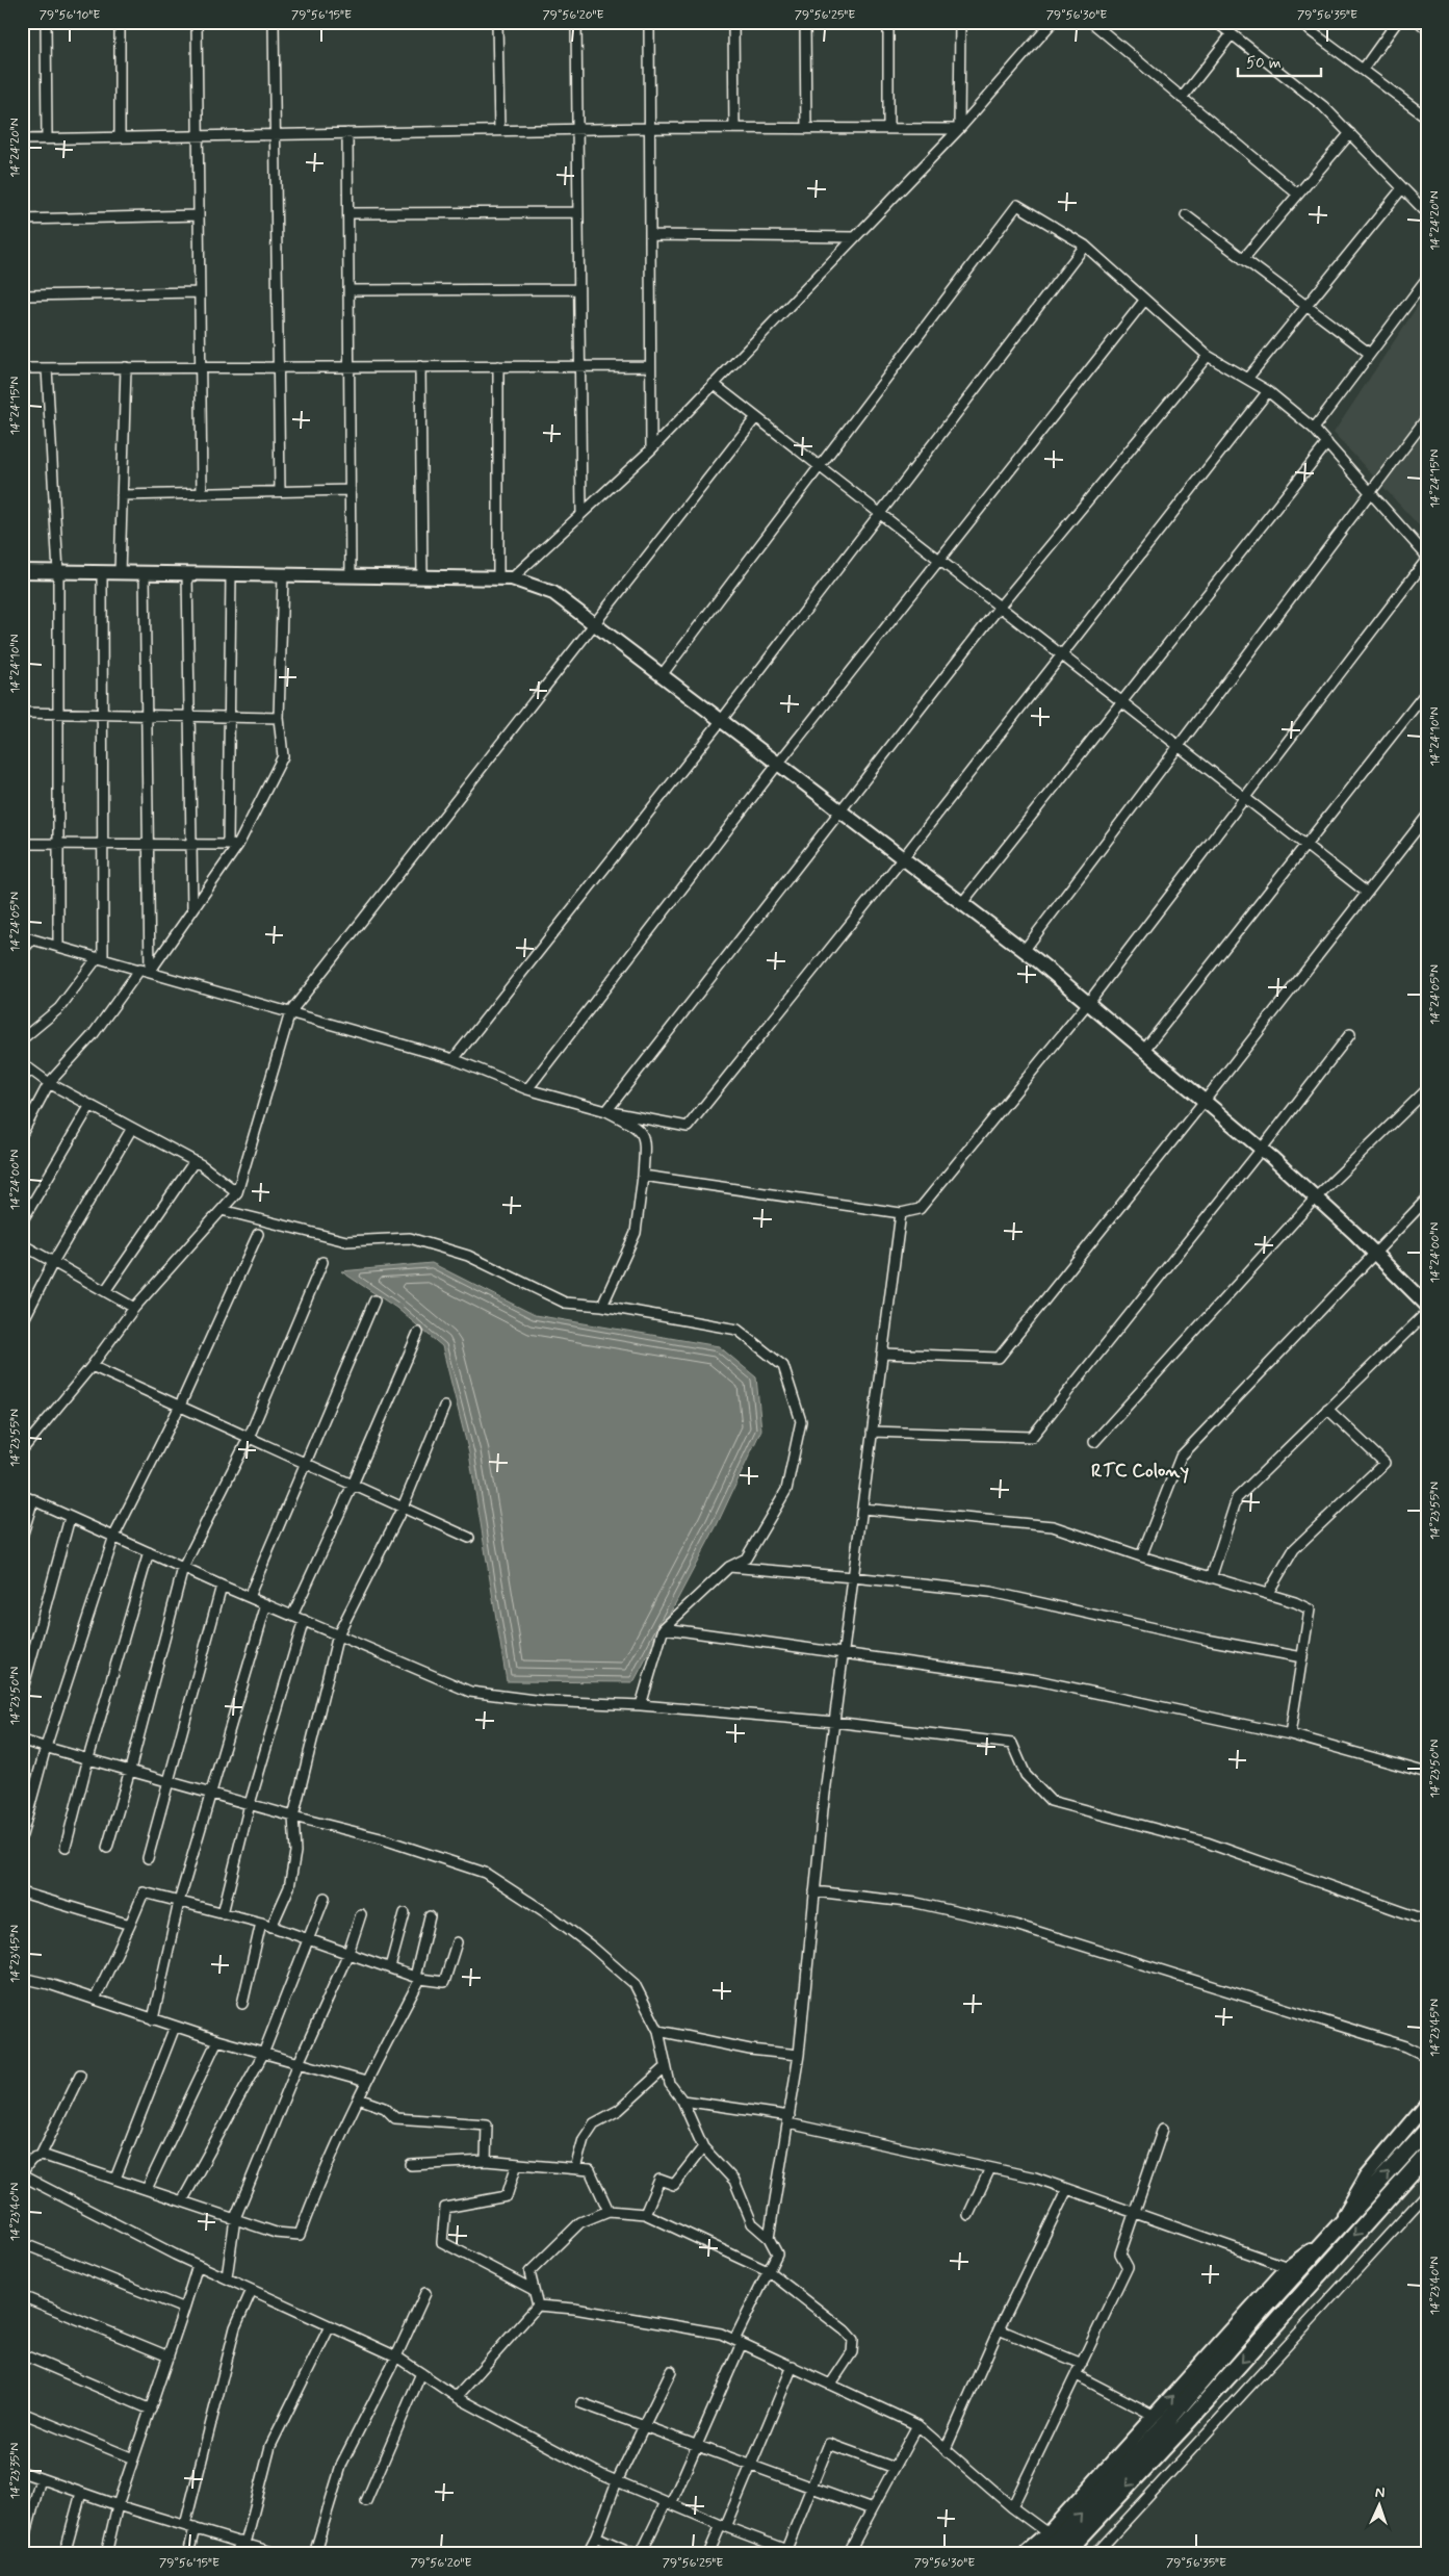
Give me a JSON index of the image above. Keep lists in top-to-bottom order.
{
  "districts": ["RTC Colony"],
  "scale_bar": "50 m",
  "north": "top",
  "coordinates": [
    "79°56'10\"E",
    "79°56'15\"E",
    "79°56'20\"E",
    "79°56'25\"E",
    "79°56'30\"E",
    "79°56'35\"E",
    "14°24'20\"N",
    "14°24'15\"N",
    "14°24'10\"N",
    "14°24'05\"N",
    "14°24'00\"N",
    "14°23'55\"N",
    "14°23'50\"N",
    "14°23'45\"N",
    "14°23'40\"N",
    "14°23'35\"N"
  ]
}
